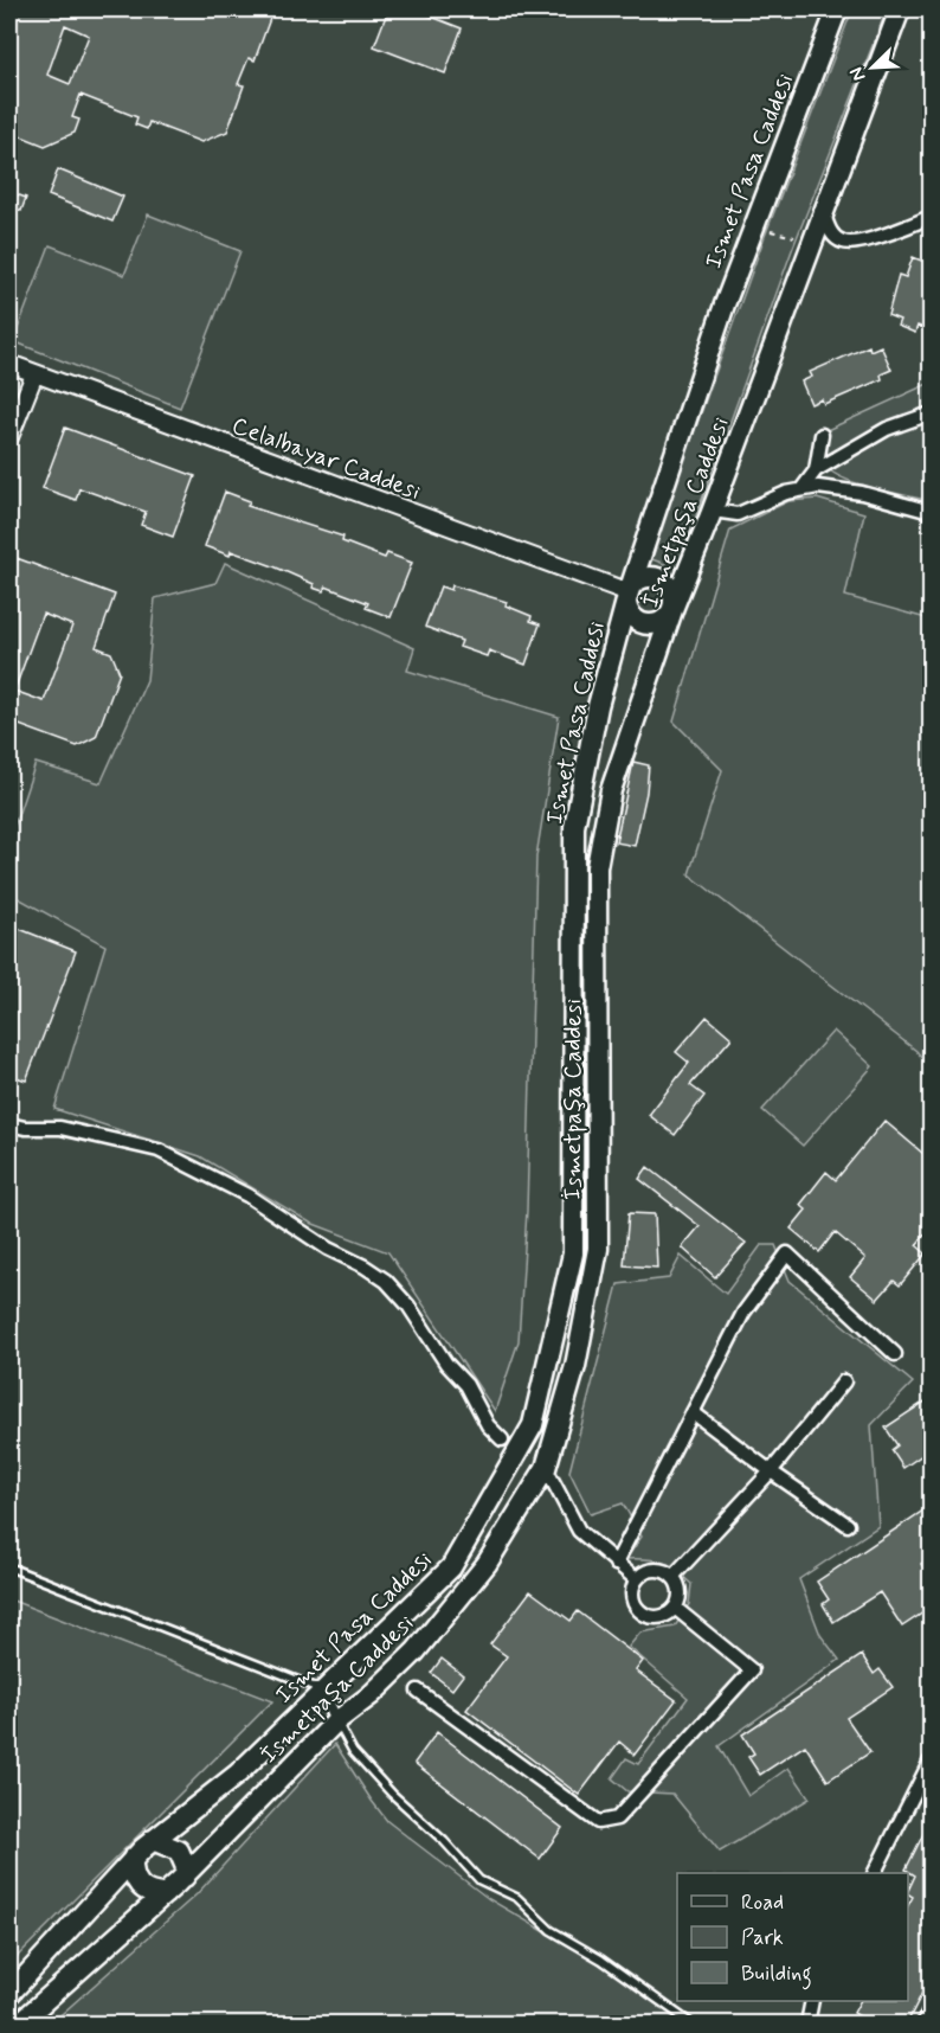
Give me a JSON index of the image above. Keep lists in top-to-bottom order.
{
  "streets": {
    "main road": ["Ismet Pasa Caddesi", "İsmetpaşa Caddesi"],
    "street": ["Celalbayar Caddesi"]
  },
  "crossings": [
    ["Ismet Pasa Caddesi", "Celalbayar Caddesi"],
    ["Ismet Pasa Caddesi", "İsmetpaşa Caddesi"],
    ["Celalbayar Caddesi", "İsmetpaşa Caddesi"]
  ],
  "legend": ["Road", "Park", "Building"],
  "north": "bottom left"
}
